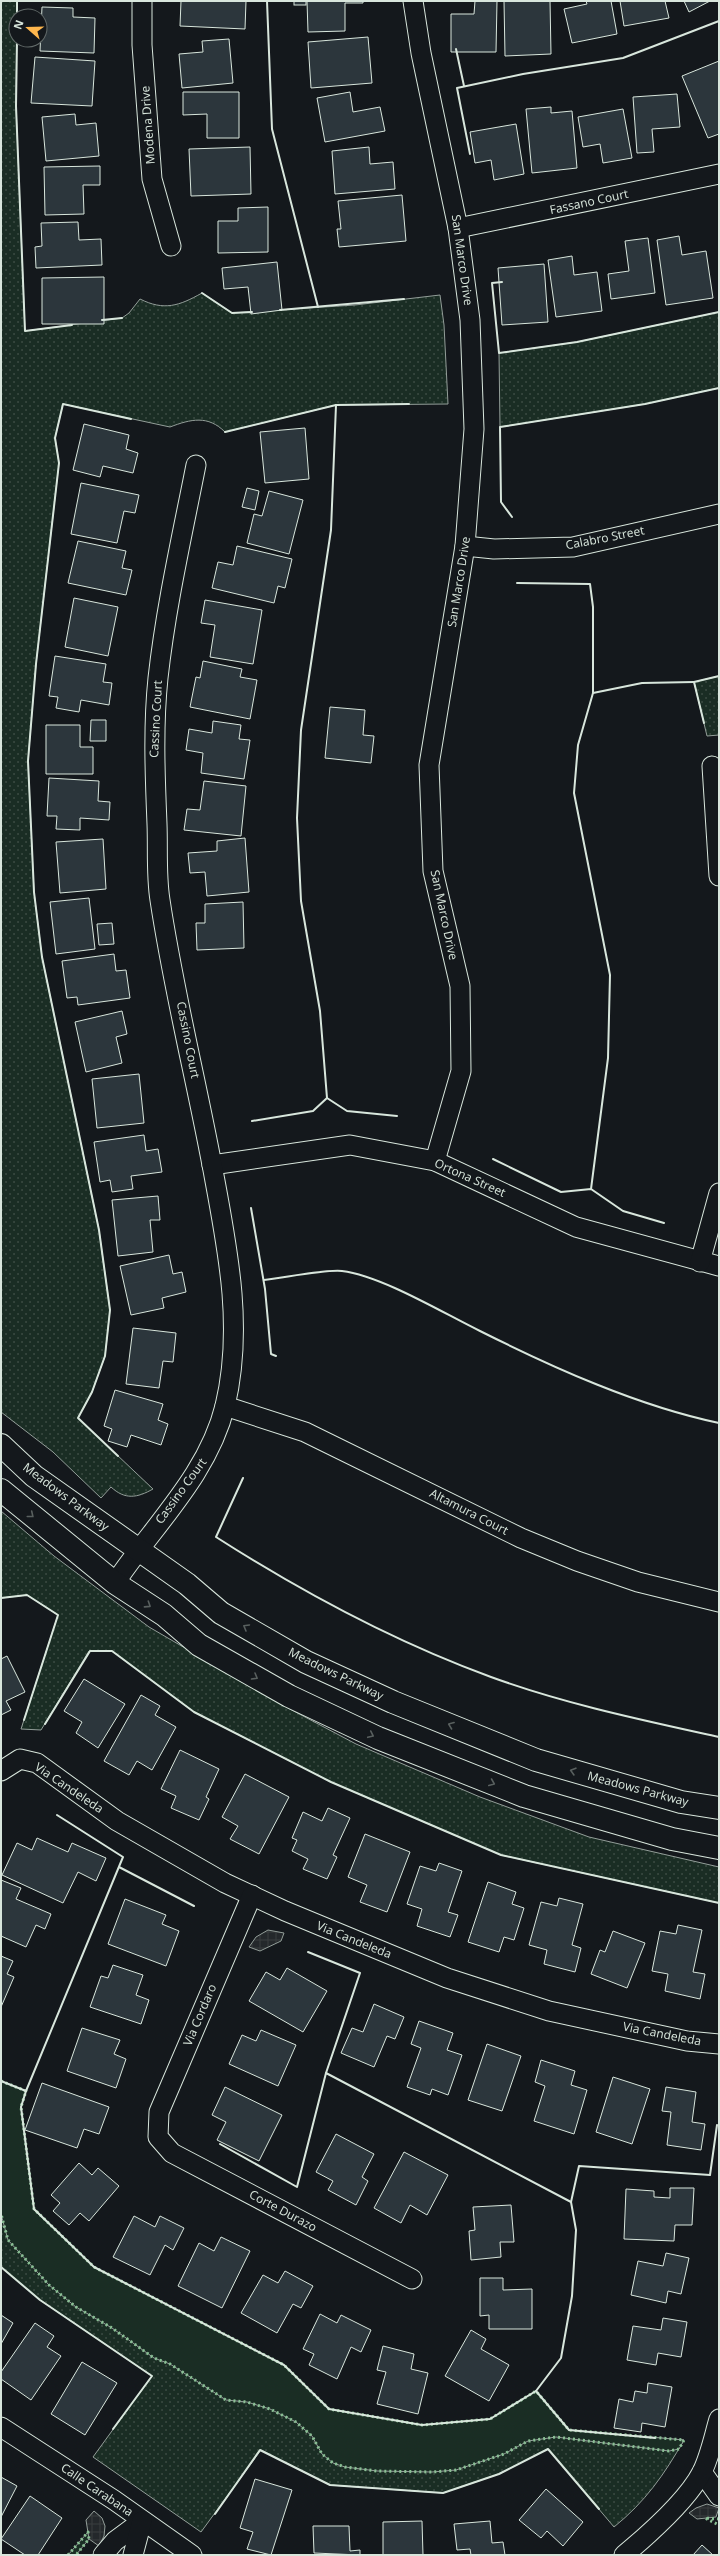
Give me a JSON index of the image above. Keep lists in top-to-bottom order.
{
  "streets": {
    "main road": ["Meadows Parkway"],
    "street": [
      "Modena Drive",
      "Fassano Court",
      "San Marco Drive",
      "Calabro Street",
      "Cassino Court",
      "Ortona Street",
      "Altamura Court",
      "Via Candeleda",
      "Via Cordaro",
      "Corte Durazo",
      "Calle Carabana"
    ]
  },
  "crossings": [
    ["Fassano Court", "San Marco Drive"],
    ["San Marco Drive", "Calabro Street"],
    ["San Marco Drive", "Ortona Street"],
    ["Cassino Court", "Ortona Street"],
    ["Cassino Court", "Meadows Parkway"],
    ["Cassino Court", "Altamura Court"],
    ["Via Candeleda", "Via Cordaro"],
    ["Via Cordaro", "Corte Durazo"]
  ],
  "north": "left"
}
